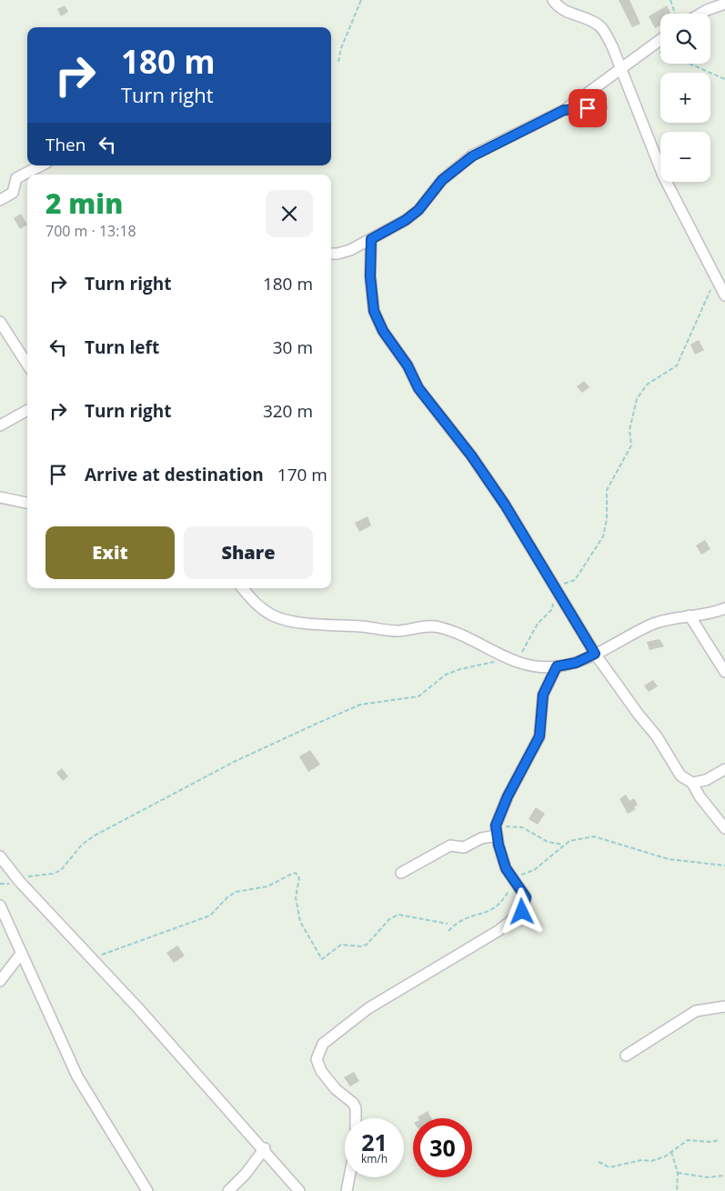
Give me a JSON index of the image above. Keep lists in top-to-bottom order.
{
  "page": {
    "map_buttons": ["+", "−"],
    "turn": ["180 m", "Turn right"],
    "then": "Then",
    "heading": ["2 min", "700 m · 13:18"],
    "list": [
      {
        "name": "Turn right",
        "value": "180 m"
      },
      {
        "name": "Turn left",
        "value": "30 m"
      },
      {
        "name": "Turn right",
        "value": "320 m"
      },
      {
        "name": "Arrive at destination",
        "value": "170 m"
      }
    ],
    "buttons": ["Exit", "Share"],
    "speed": "21 km/h",
    "limit": "30"
  }
}
